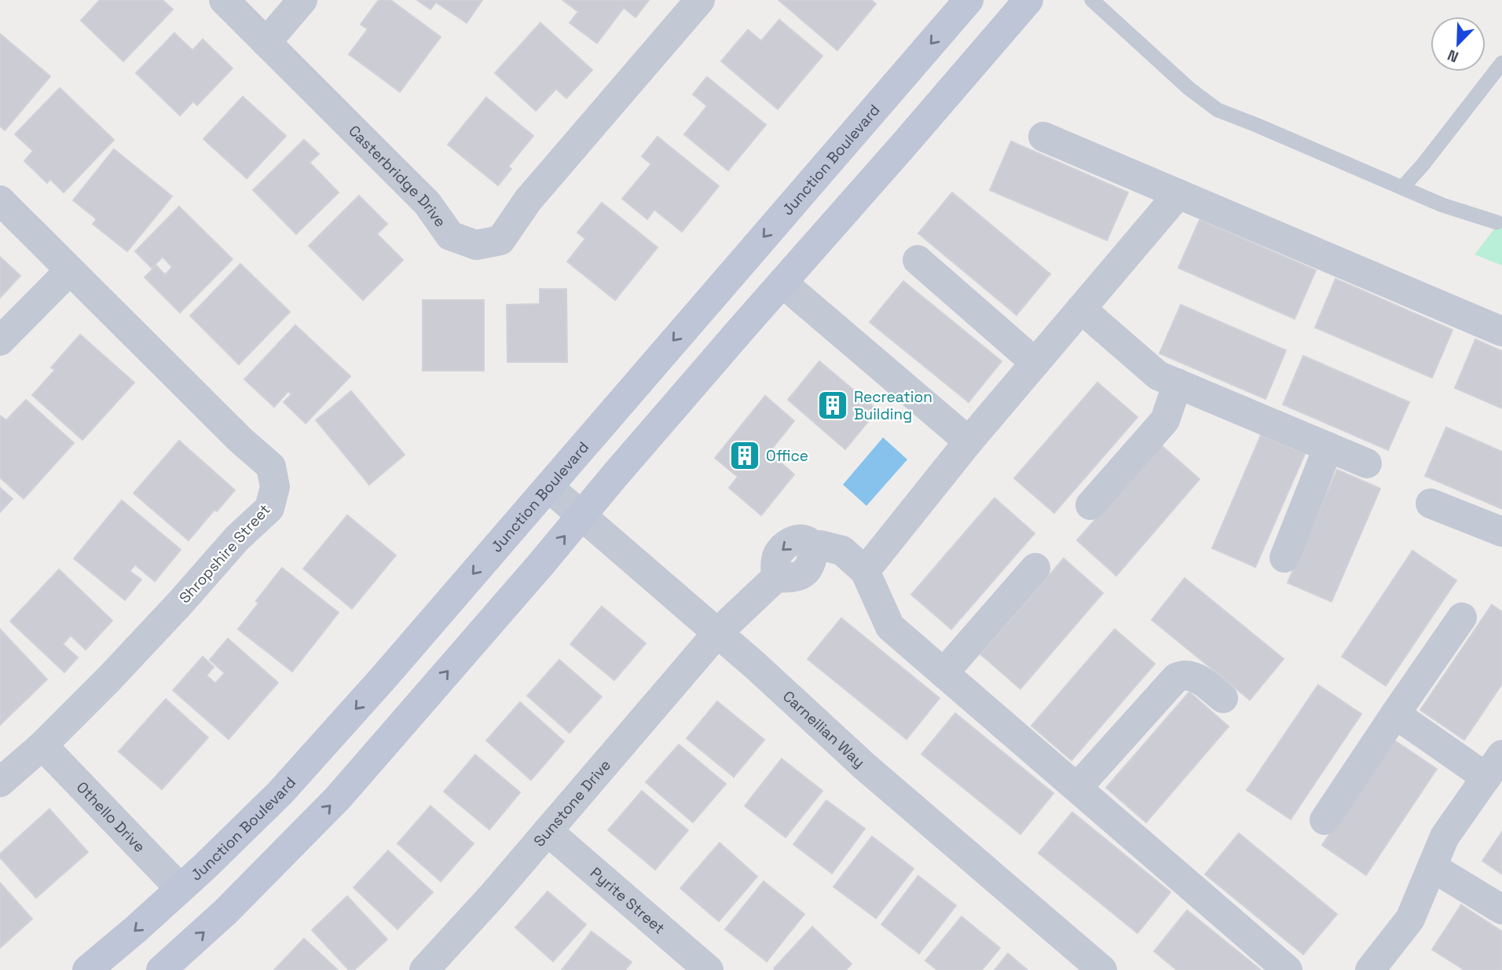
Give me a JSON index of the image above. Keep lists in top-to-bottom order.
{
  "streets": {
    "main road": ["Junction Boulevard"],
    "street": [
      "Casterbridge Drive",
      "Shropshire Street",
      "Carneilian Way",
      "Sunstone Drive",
      "Othello Drive",
      "Pyrite Street"
    ]
  },
  "crossings": [
    ["Junction Boulevard", "Carneilian Way"],
    ["Junction Boulevard", "Othello Drive"],
    ["Shropshire Street", "Othello Drive"],
    ["Carneilian Way", "Sunstone Drive"],
    ["Sunstone Drive", "Pyrite Street"]
  ],
  "places": {
    "building": ["Recreation Building", "Office"]
  },
  "north": "bottom left"
}
